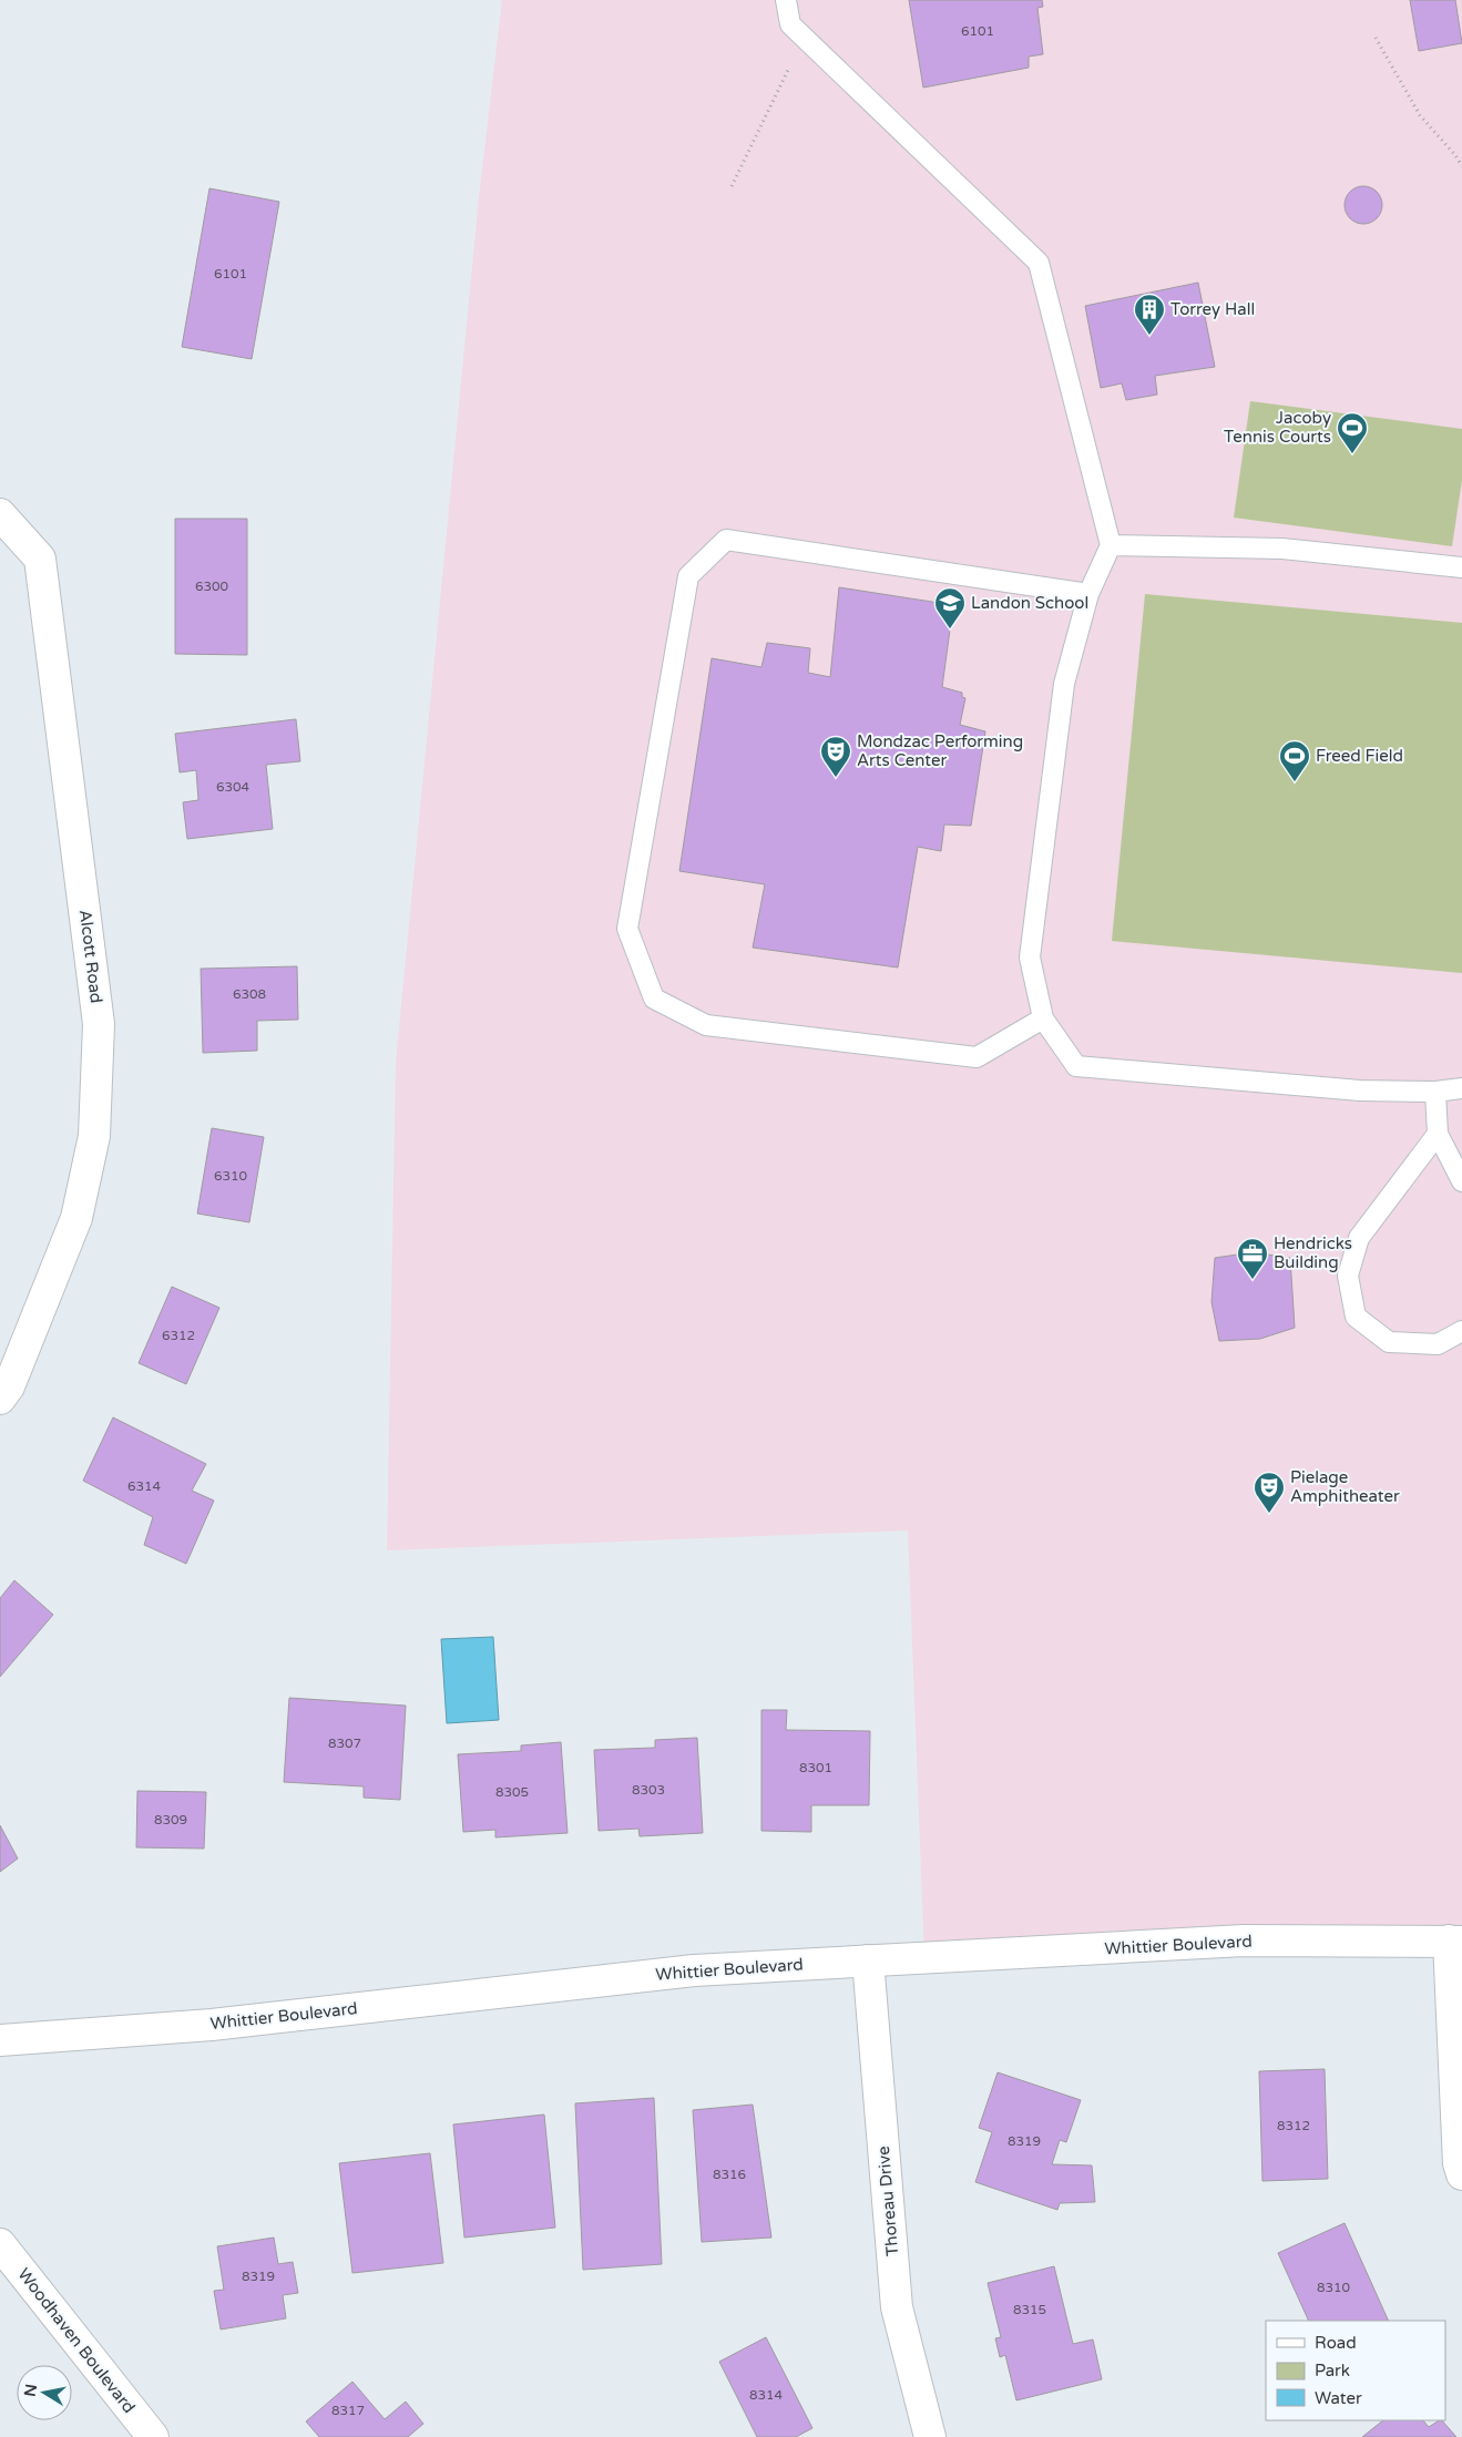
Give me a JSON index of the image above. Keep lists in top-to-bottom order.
{
  "streets": {
    "street": [
      "Alcott Road",
      "Whittier Boulevard",
      "Thoreau Drive",
      "Woodhaven Boulevard"
    ]
  },
  "crossings": [
    ["Whittier Boulevard", "Thoreau Drive"]
  ],
  "places": {
    "building": ["Torrey Hall"],
    "sports": ["Jacoby Tennis Courts", "Freed Field"],
    "school or university": ["Landon School"],
    "theatre": ["Mondzac Performing Arts Center", "Pielage Amphitheater"],
    "office": ["Hendricks Building"]
  },
  "house_numbers": [
    "6101",
    "6101",
    "6300",
    "6304",
    "6308",
    "6310",
    "6312",
    "6314",
    "8307",
    "8301",
    "8303",
    "8305",
    "8309",
    "8312",
    "8319",
    "8316",
    "8319",
    "8310",
    "8315",
    "8314",
    "8317"
  ],
  "legend": ["Road", "Park", "Water"],
  "north": "left"
}
